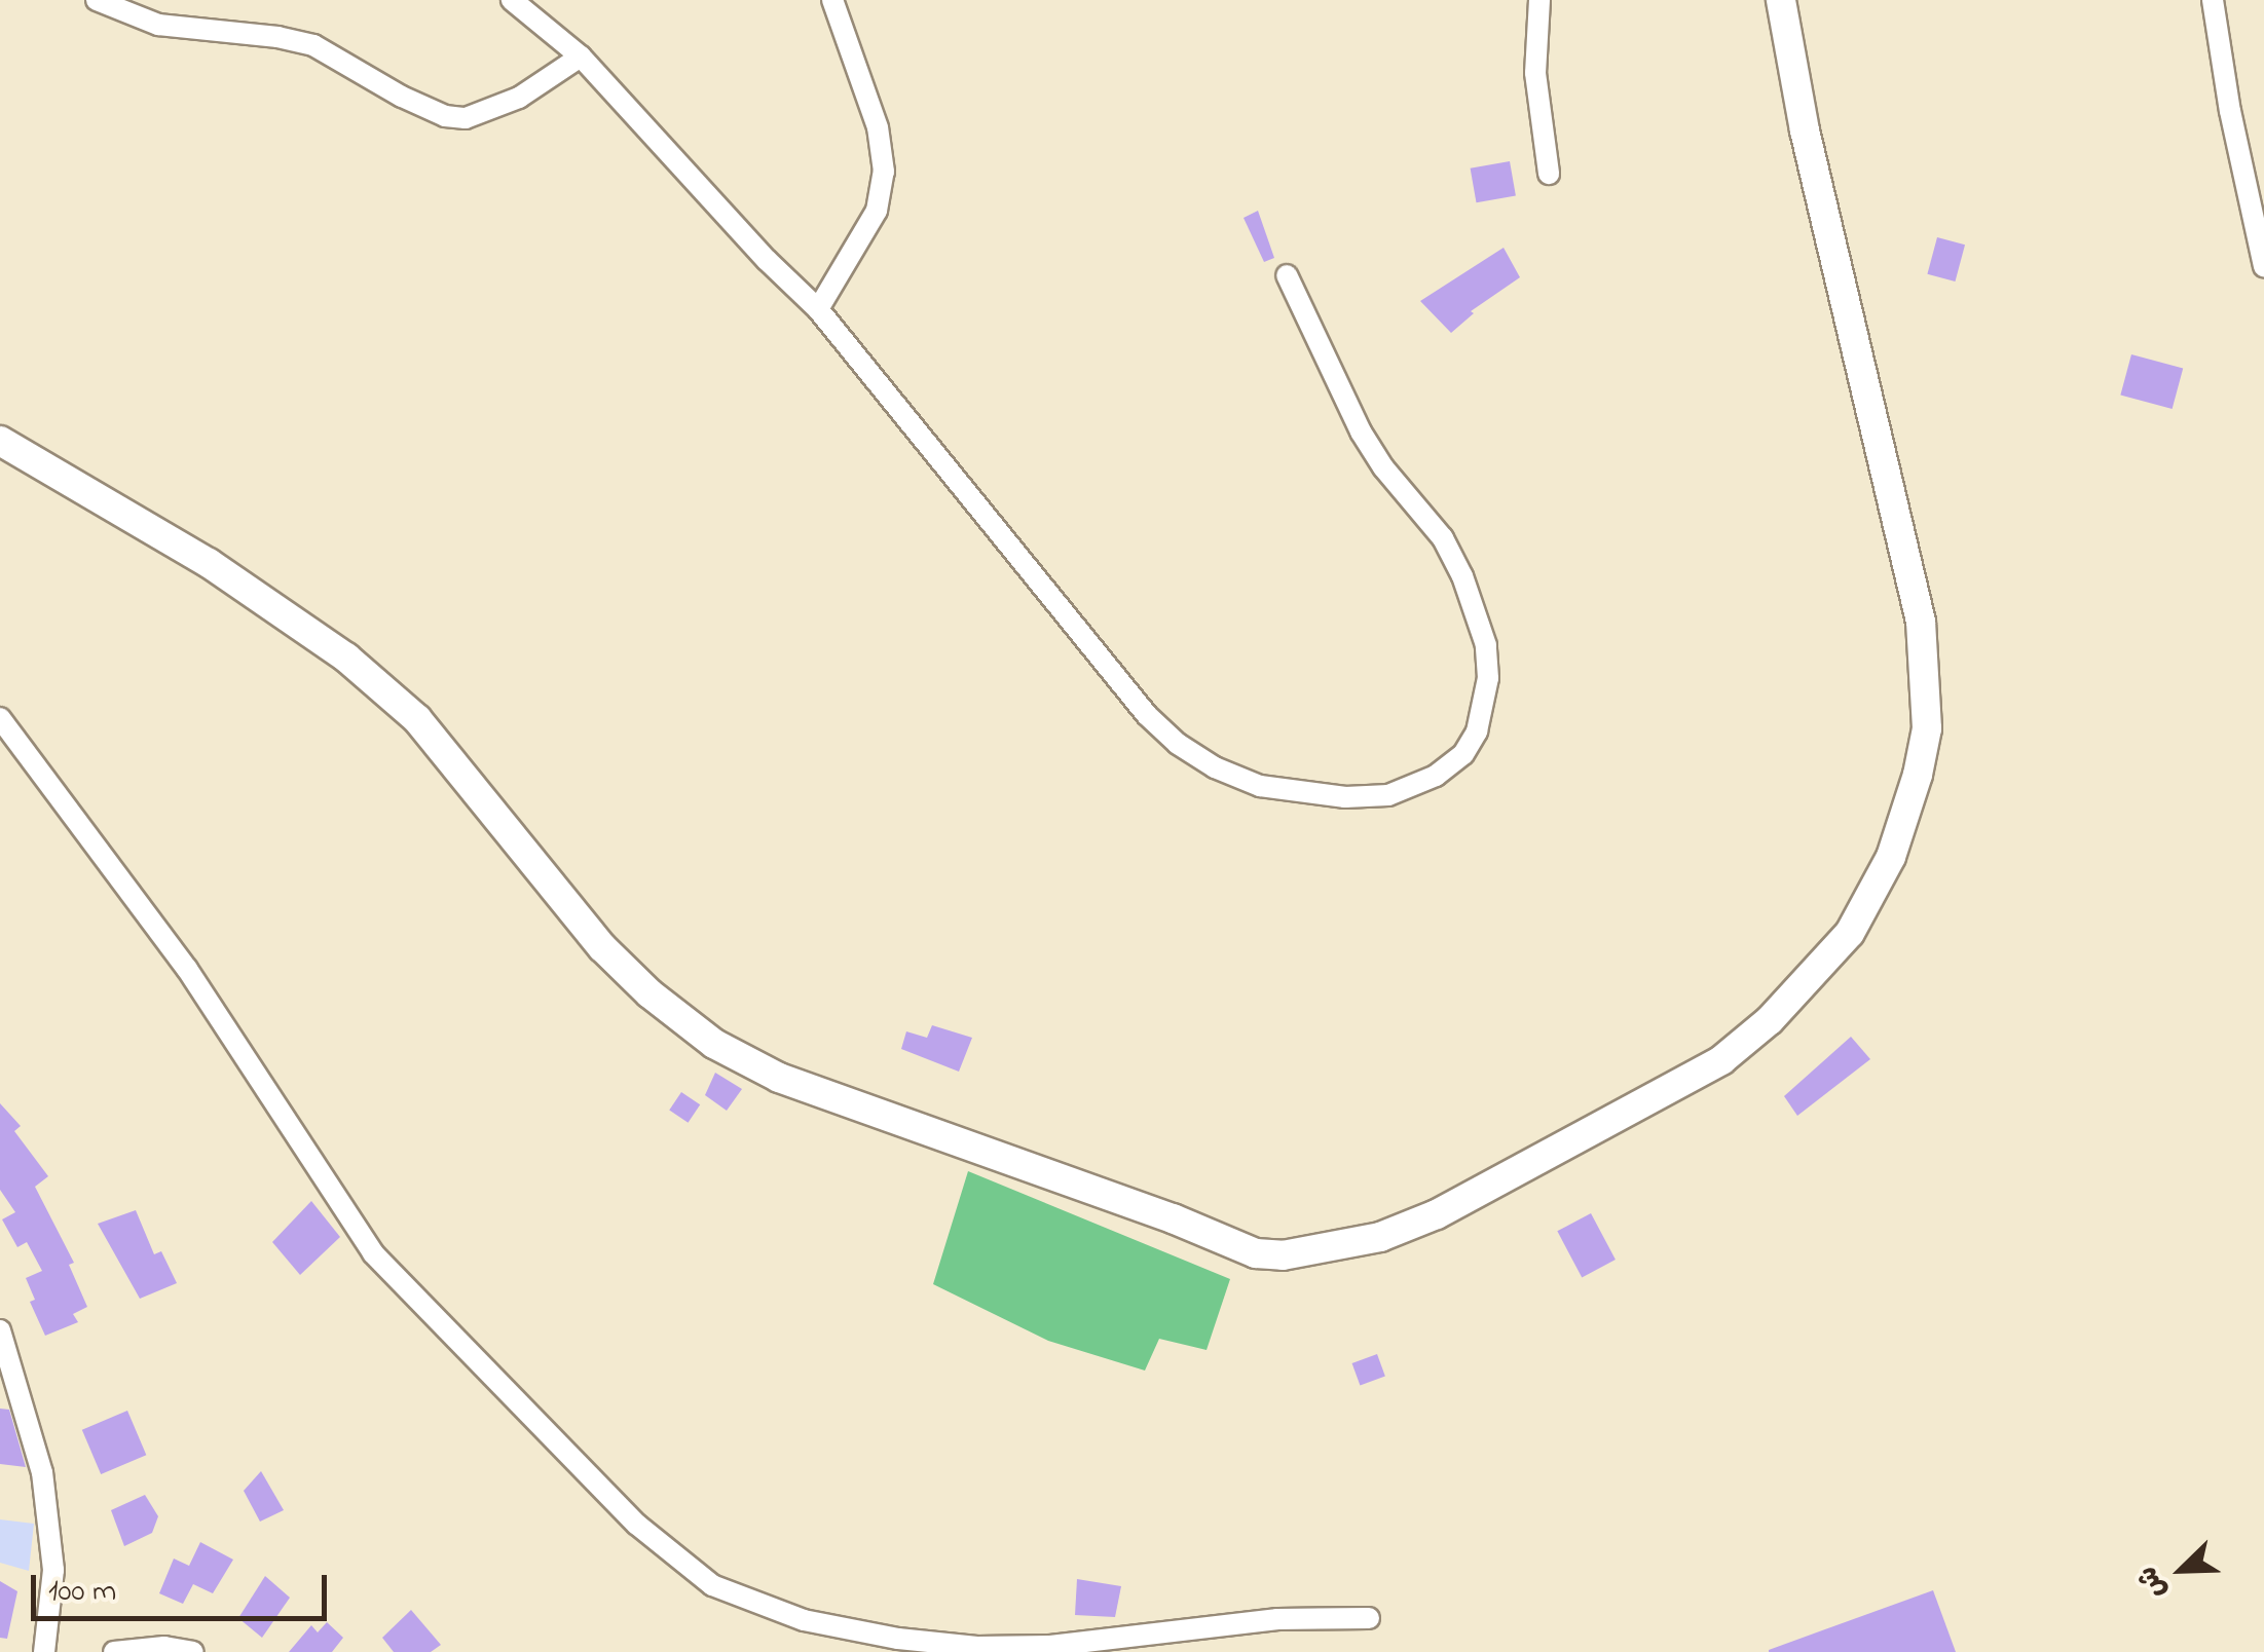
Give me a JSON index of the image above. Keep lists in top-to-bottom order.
{
  "scale_bar": "100 m",
  "north": "bottom left"
}
